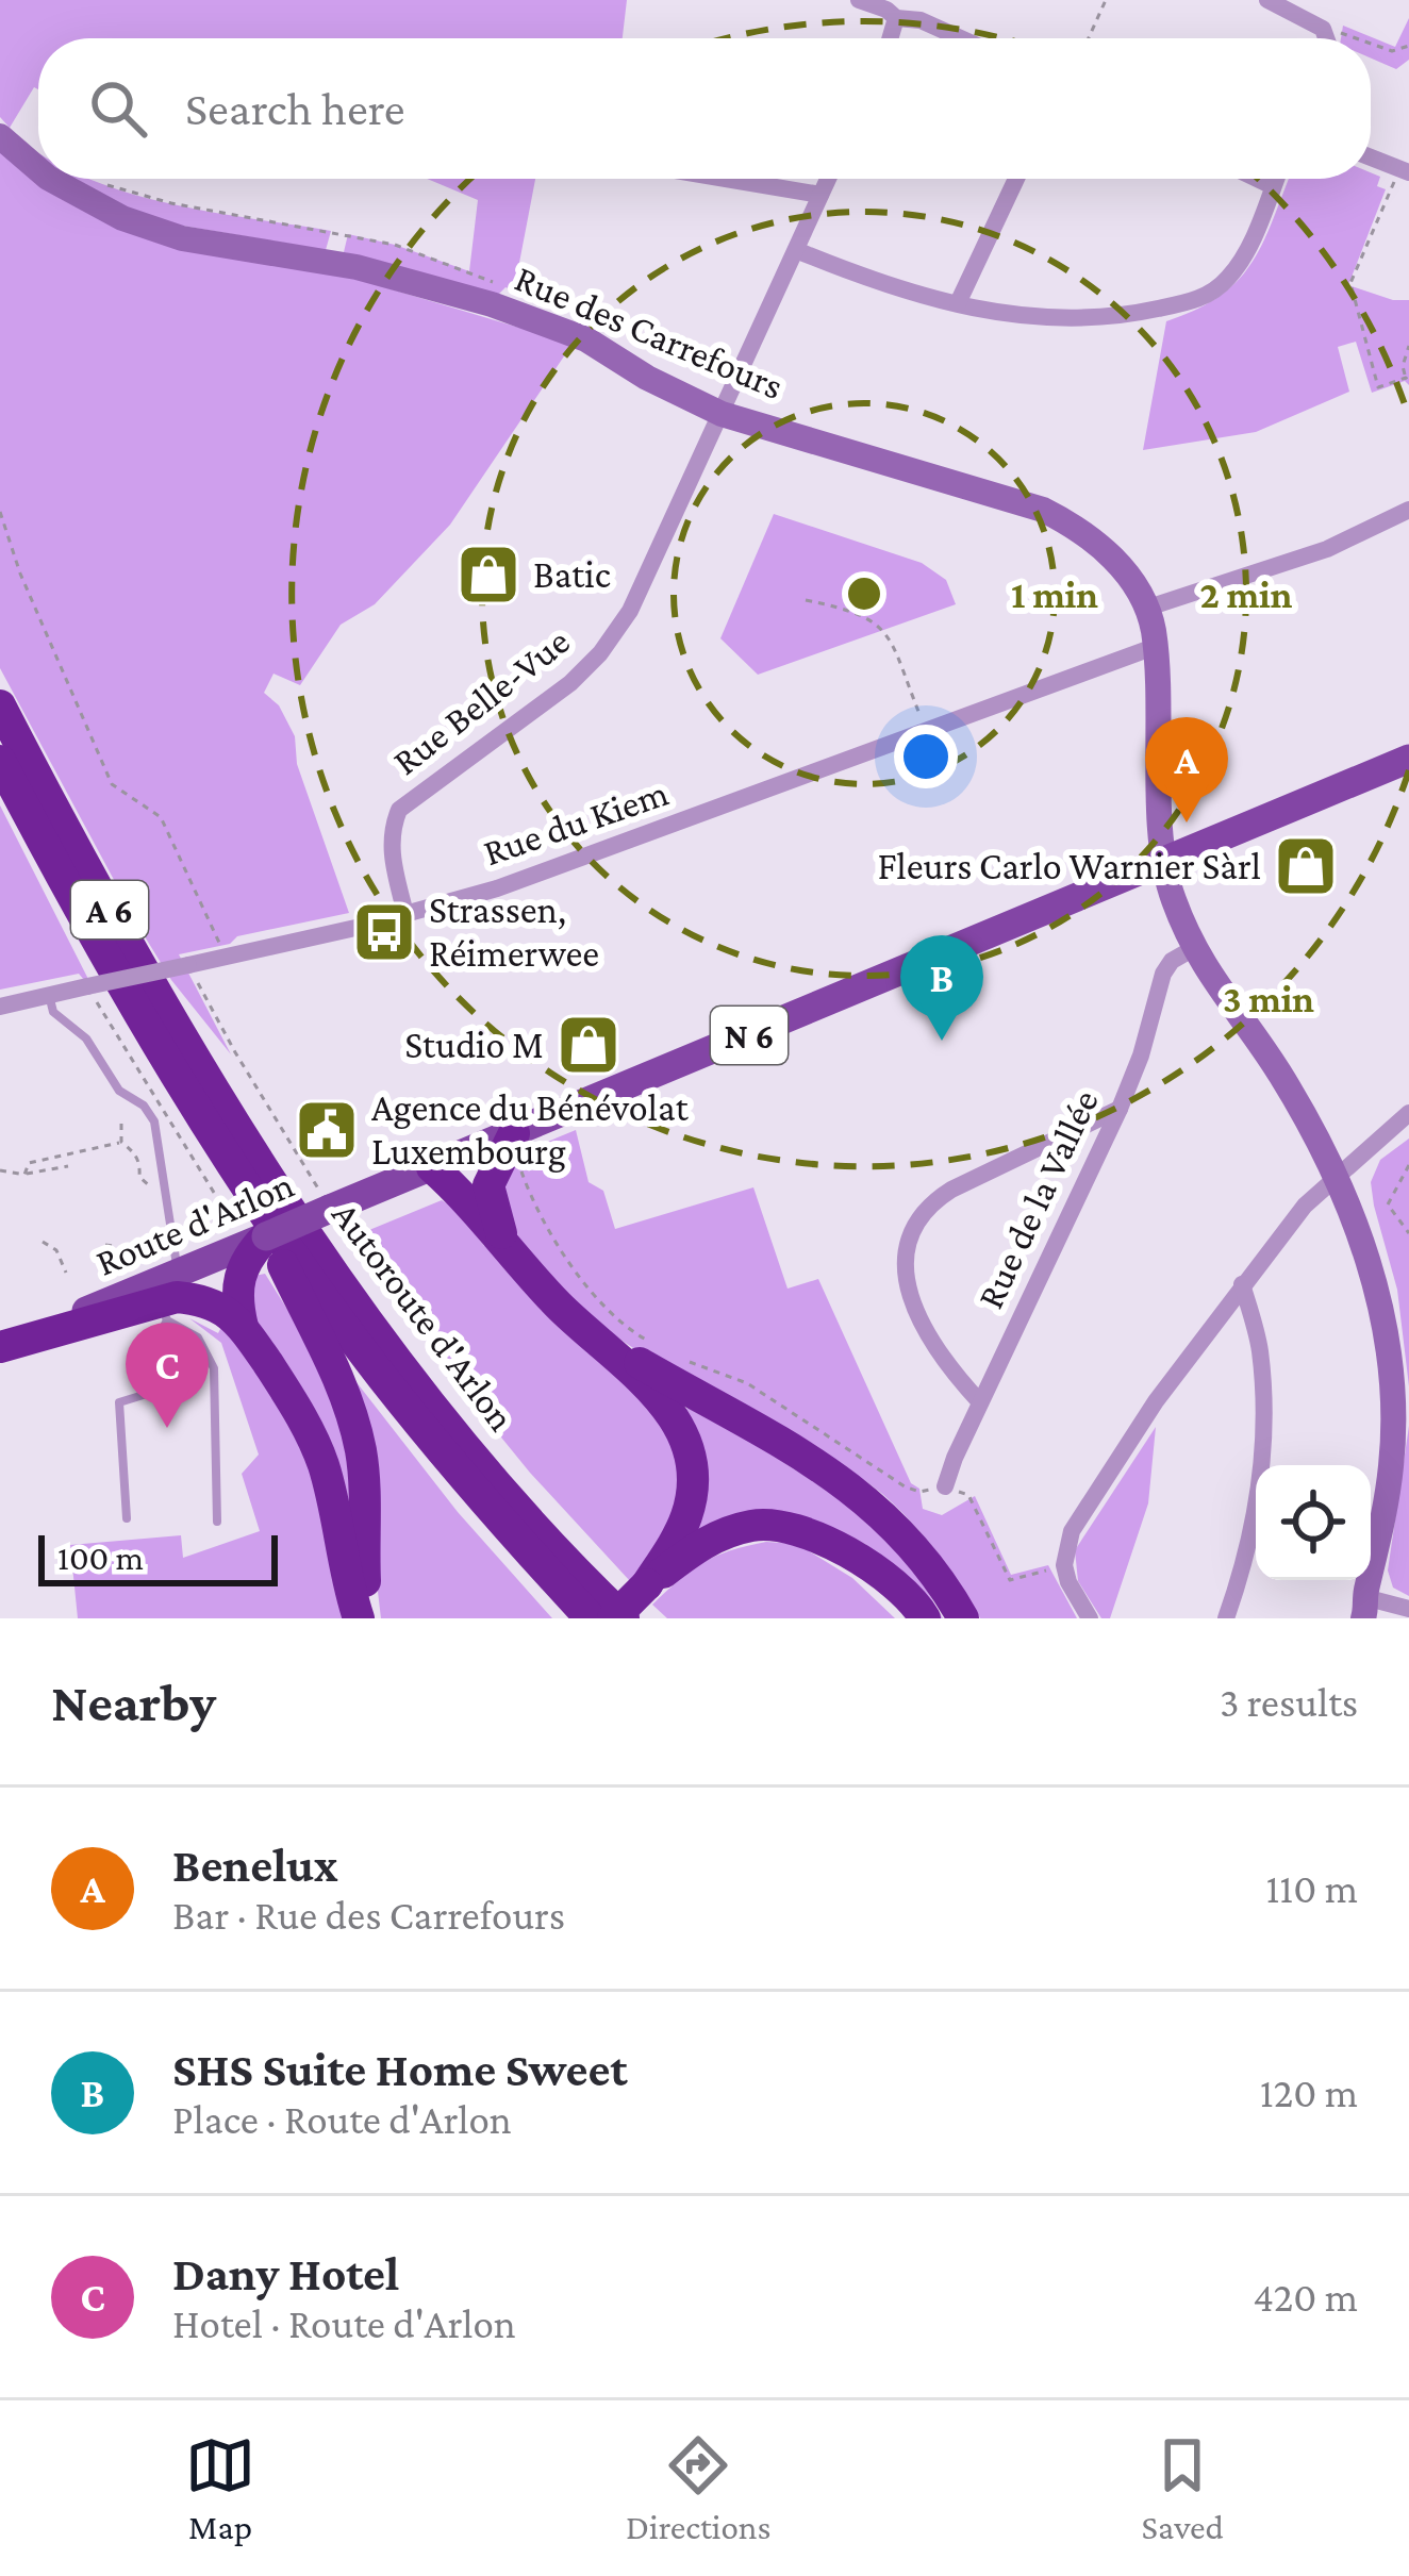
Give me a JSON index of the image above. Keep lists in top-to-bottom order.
{
  "streets": {
    "highway": ["A 6", "Autoroute d'Arlon"],
    "main road": ["Rue des Carrefours", "N 6", "Route d'Arlon"],
    "street": ["Rue Belle-Vue", "Rue du Kiem", "Rue de la Vallée"]
  },
  "crossings": [
    ["Rue des Carrefours", "Rue Belle-Vue"],
    ["Rue des Carrefours", "Rue du Kiem"],
    ["Rue des Carrefours", "Route d'Arlon"],
    ["Rue Belle-Vue", "Rue du Kiem"]
  ],
  "places": {
    "shop": ["Batic", "Fleurs Carlo Warnier Sàrl", "Studio M"],
    "bus stop": ["Strassen, Réimerwee"],
    "public building": ["Agence du Bénévolat Luxembourg"]
  },
  "scale_bar": "100 m",
  "page": {
    "search": "Search here",
    "pins": ["A", "B", "C"],
    "scale": "100 m",
    "heading": ["Nearby", "3 results"],
    "list": [
      {
        "mark": "A",
        "name": "Benelux",
        "note": "Bar · Rue des Carrefours",
        "value": "110 m"
      },
      {
        "mark": "B",
        "name": "SHS Suite Home Sweet",
        "note": "Place · Route d'Arlon",
        "value": "120 m"
      },
      {
        "mark": "C",
        "name": "Dany Hotel",
        "note": "Hotel · Route d'Arlon",
        "value": "420 m"
      }
    ],
    "nav": ["Map", "Directions", "Saved"]
  },
  "rings": ["1 min", "2 min", "3 min"]
}
